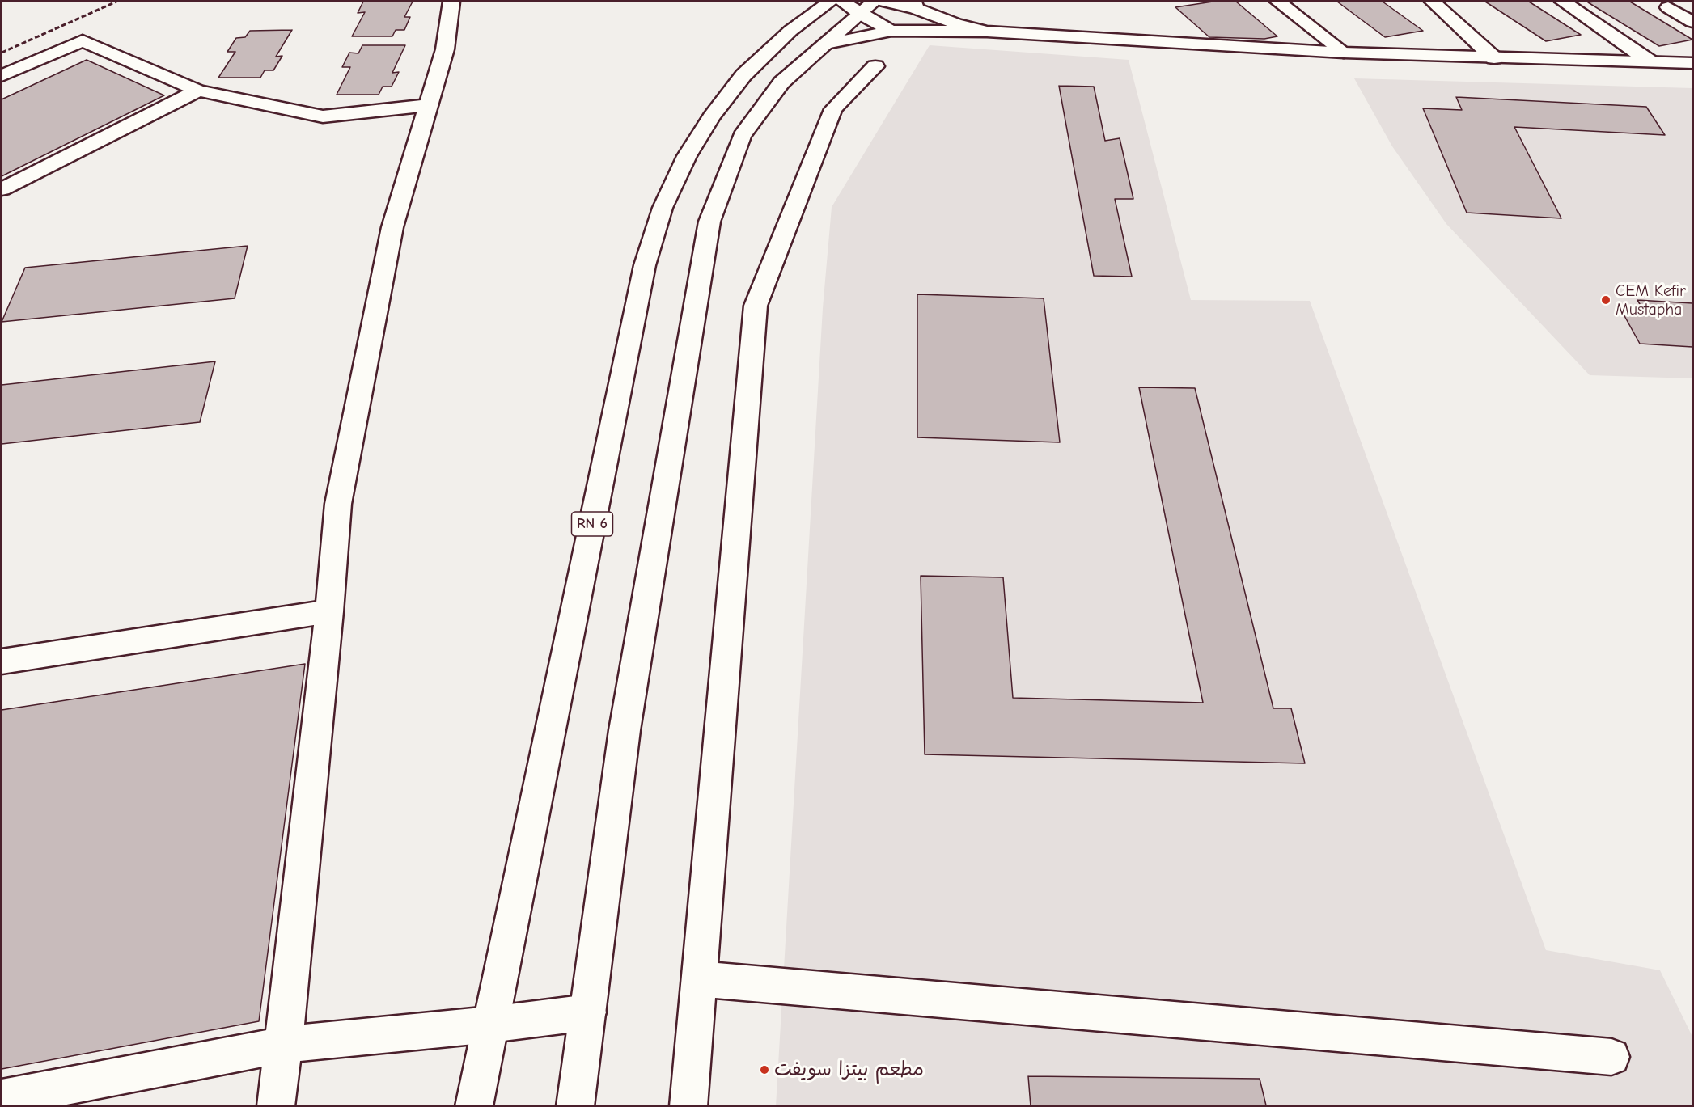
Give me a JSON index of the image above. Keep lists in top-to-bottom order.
{
  "streets": {
    "street": ["RN 6"]
  },
  "places": ["CEM Kefir Mustapha", "مطعم بيتزا سويفت"]
}
